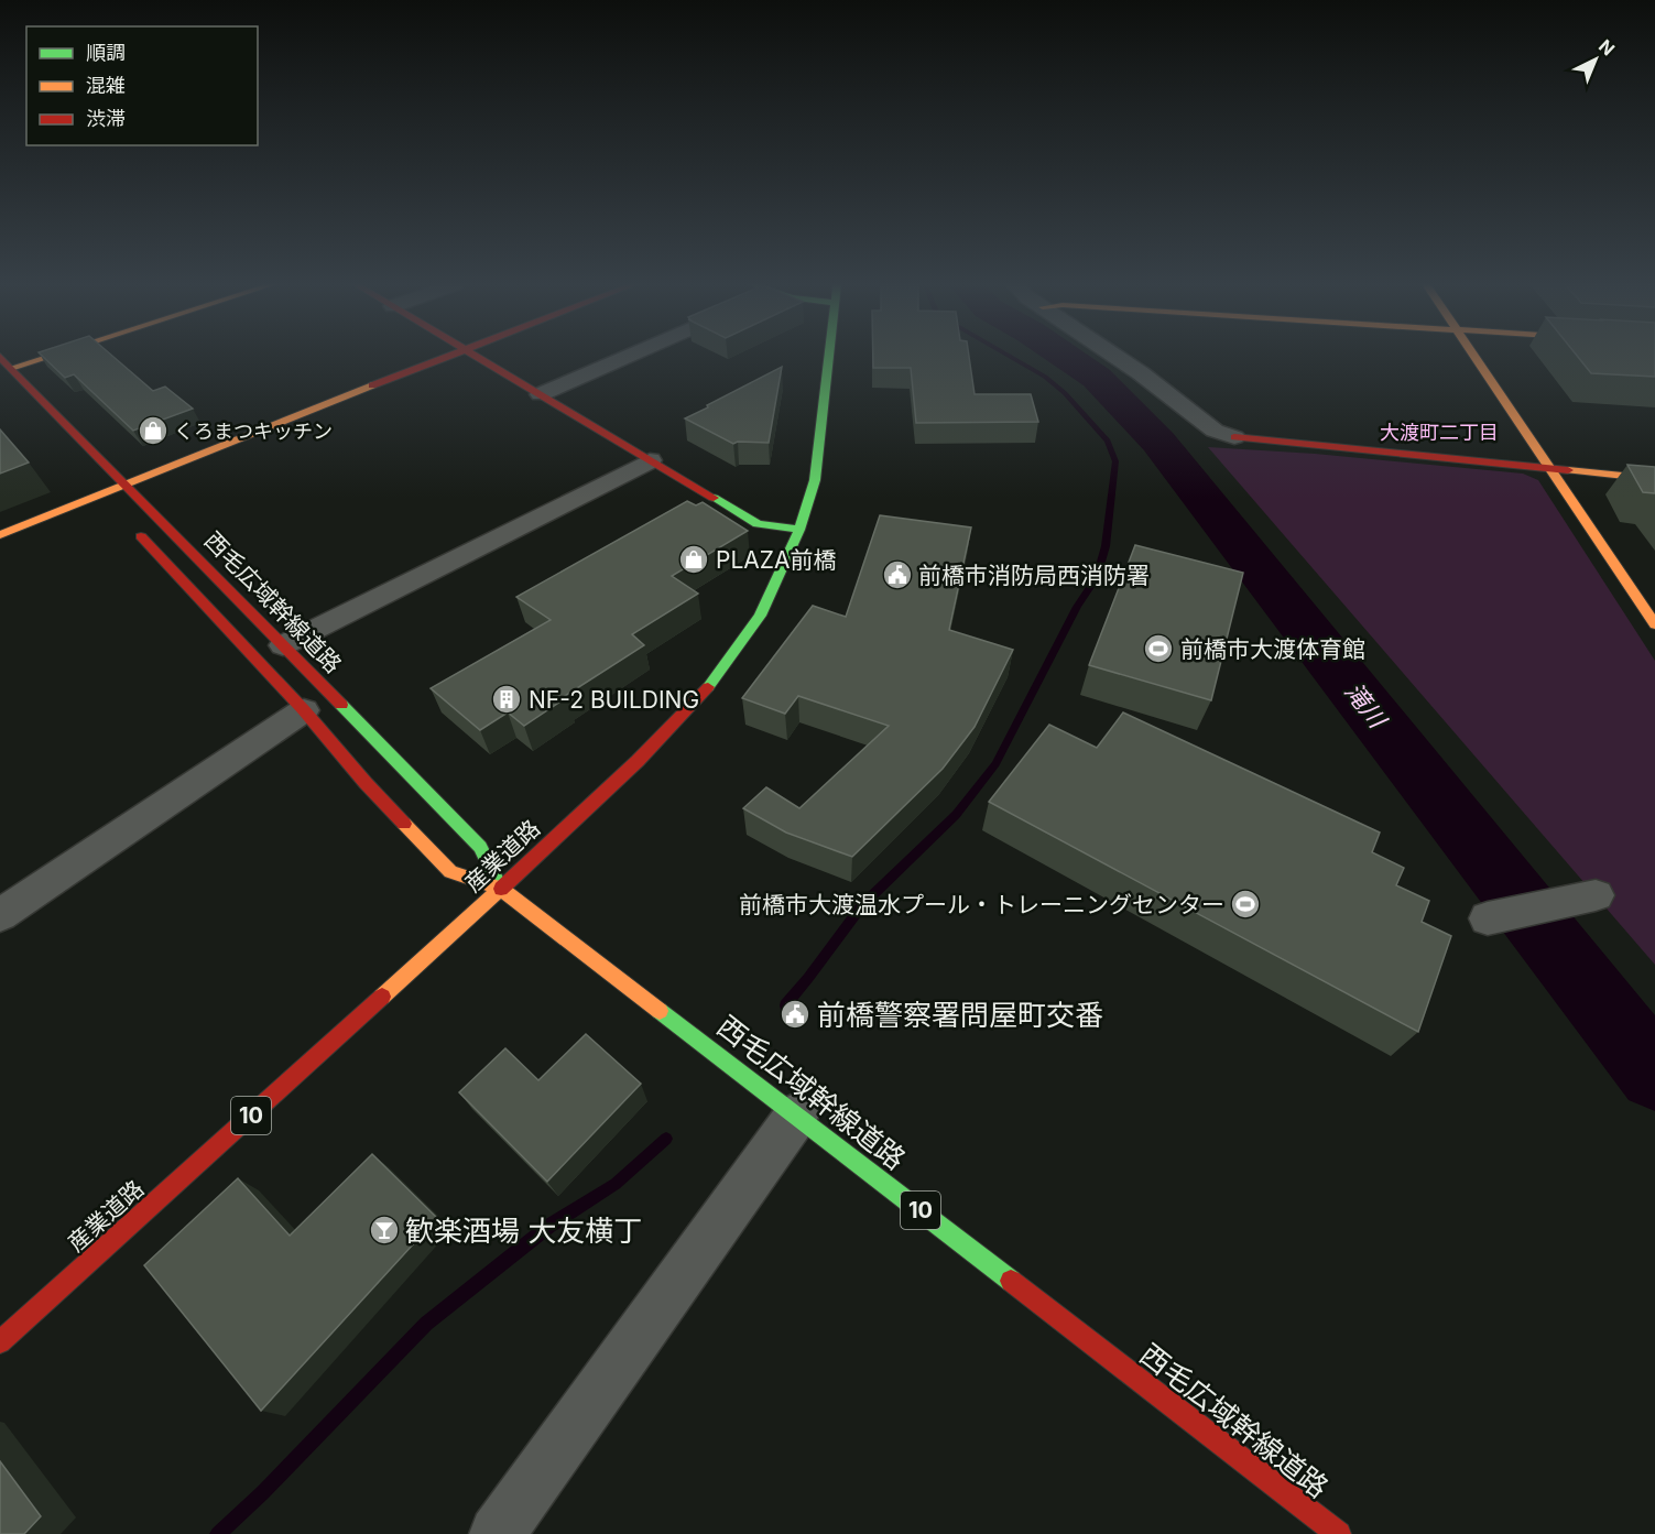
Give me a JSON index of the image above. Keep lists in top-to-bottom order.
{
  "streets": {
    "street": ["西毛広域幹線道路", "産業道路", "10"]
  },
  "crossings": [
    ["西毛広域幹線道路", "産業道路"]
  ],
  "districts": ["大渡町二丁目"],
  "water": ["滝川"],
  "places": {
    "shop": ["くろまつキッチン", "PLAZA前橋"],
    "public building": ["前橋市消防局西消防署", "前橋警察署問屋町交番"],
    "sports": ["前橋市大渡体育館", "前橋市大渡温水プール・トレーニングセンター"],
    "building": ["NF-2 BUILDING"],
    "bar": ["歓楽酒場 大友横丁"]
  },
  "legend": ["順調", "混雑", "渋滞"],
  "north": "top right"
}
